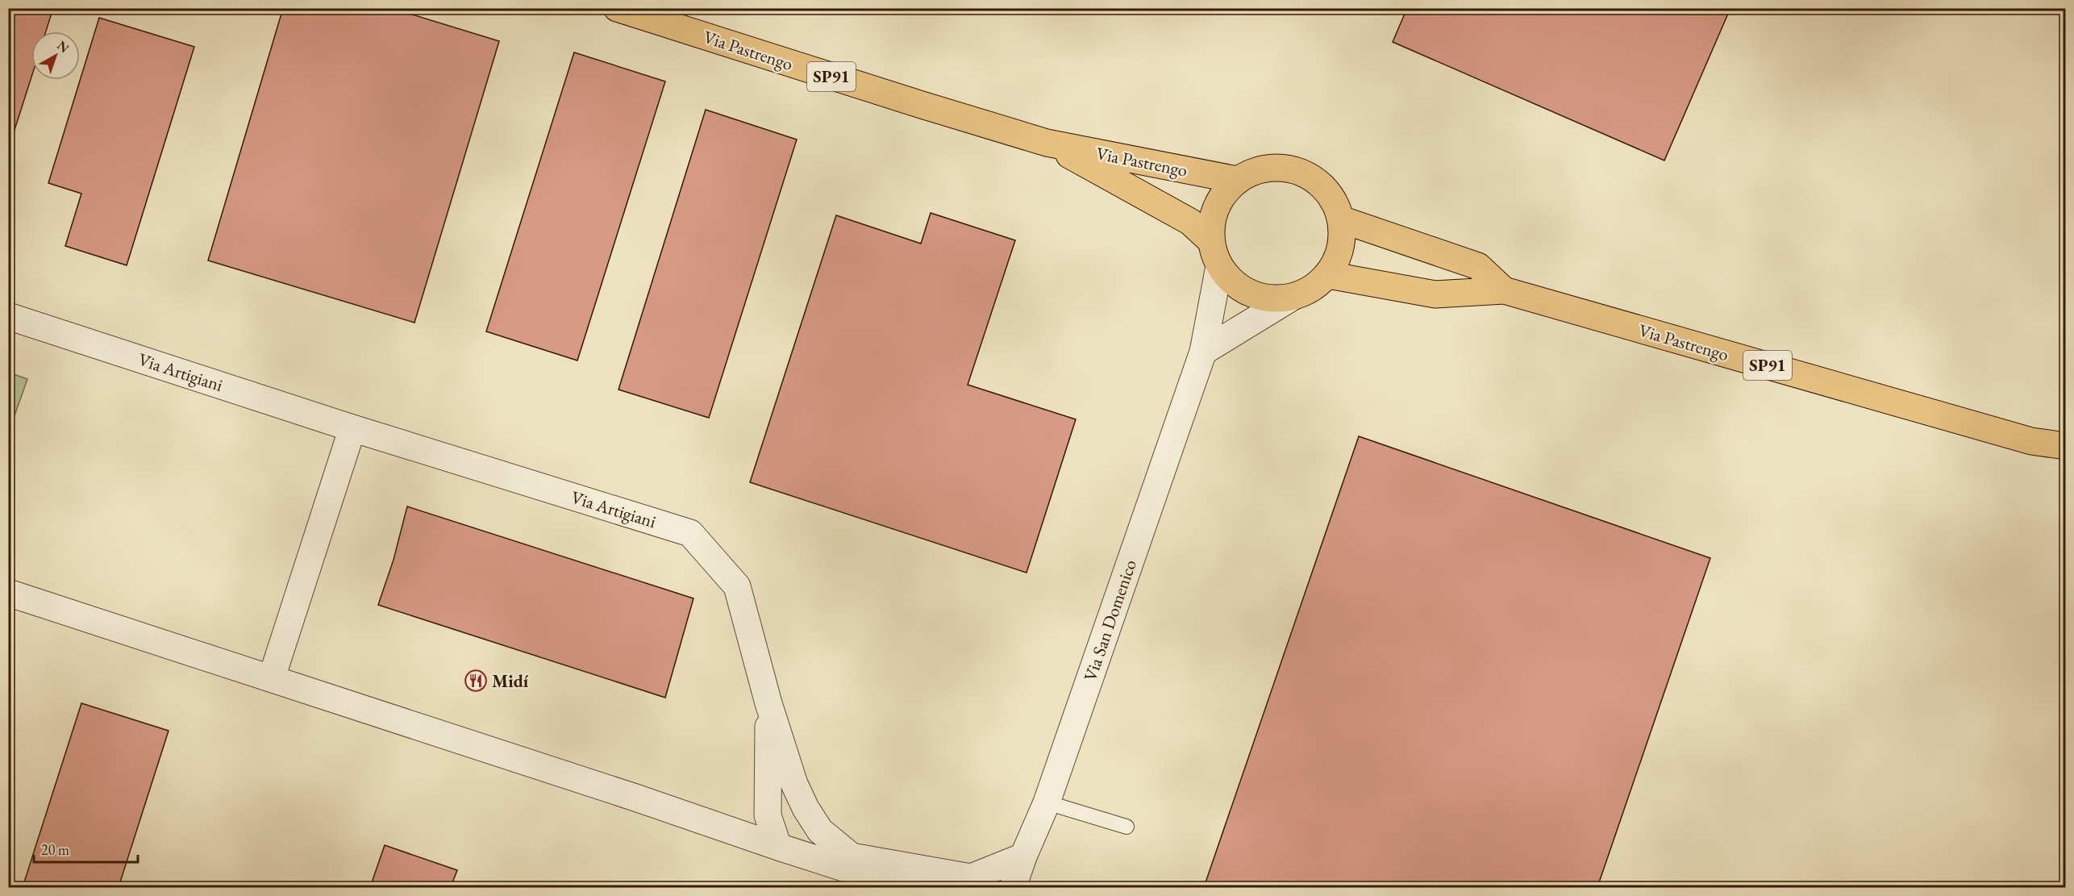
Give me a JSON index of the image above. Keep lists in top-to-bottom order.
{
  "streets": {
    "main road": ["Via Pastrengo", "SP91"],
    "street": ["Via Artigiani", "Via San Domenico"]
  },
  "crossings": [
    ["Via Pastrengo", "Via San Domenico"],
    ["Via Artigiani", "Via San Domenico"]
  ],
  "places": {
    "restaurant": ["Midí"]
  },
  "scale_bar": "20 m",
  "north": "top right"
}
